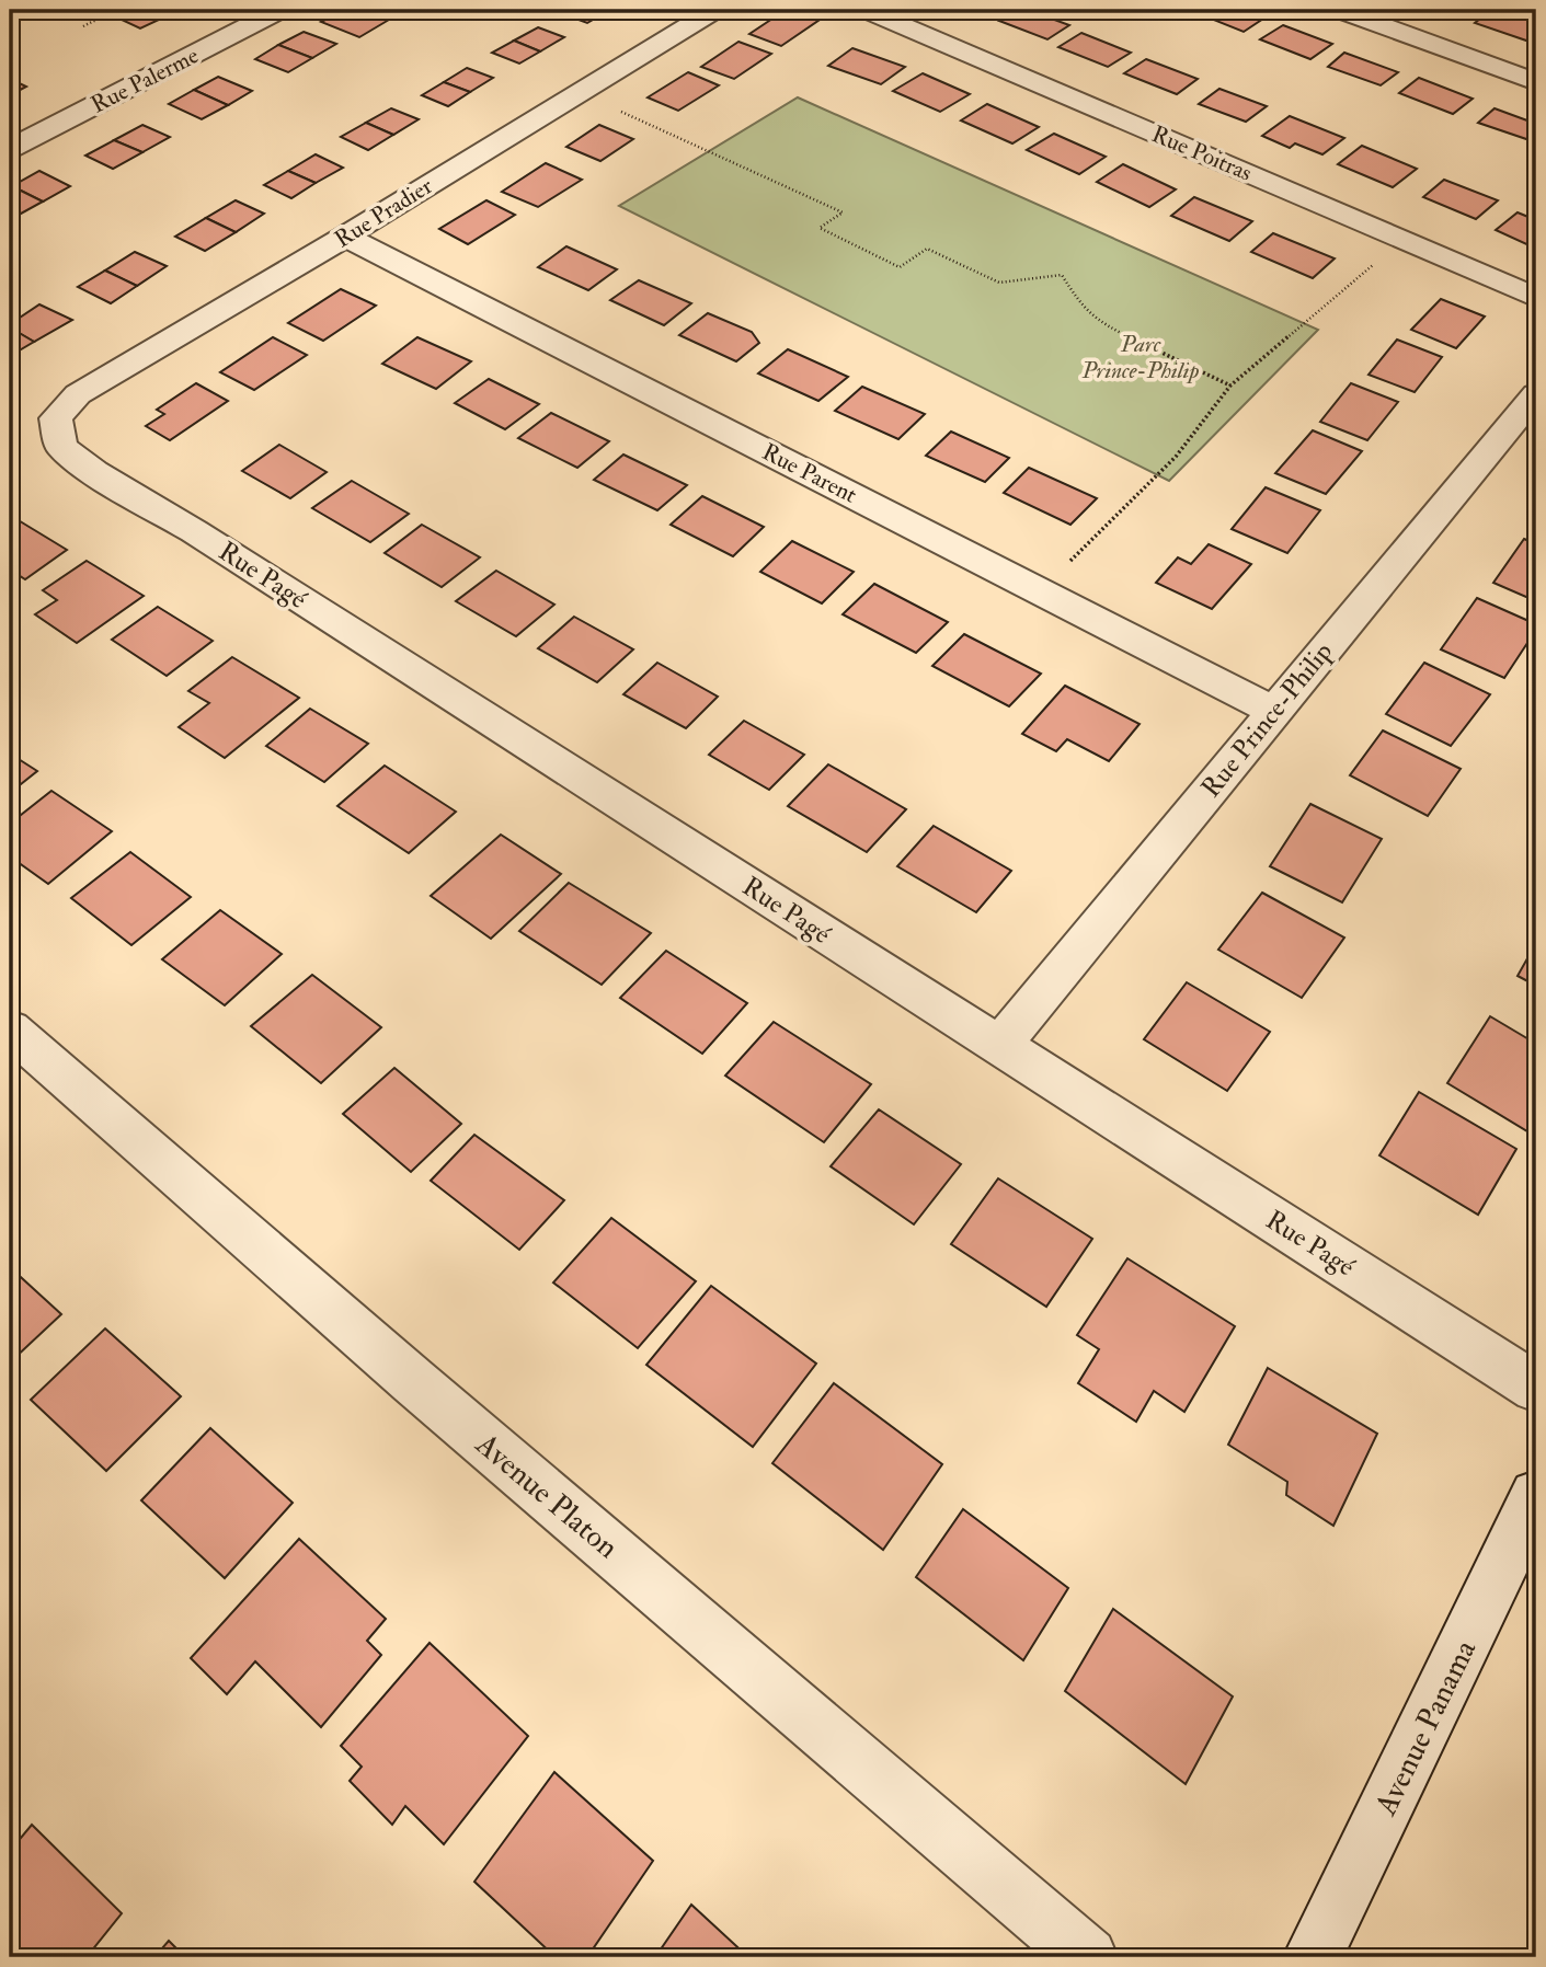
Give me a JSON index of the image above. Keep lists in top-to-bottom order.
{
  "streets": {
    "street": [
      "Rue Palerme",
      "Rue Poitras",
      "Rue Pradier",
      "Rue Parent",
      "Rue Pagé",
      "Rue Prince-Philip",
      "Avenue Platon",
      "Avenue Panama"
    ]
  },
  "crossings": [
    ["Rue Pradier", "Rue Parent"],
    ["Rue Pradier", "Rue Pagé"],
    ["Rue Parent", "Rue Prince-Philip"],
    ["Rue Pagé", "Rue Prince-Philip"]
  ],
  "parks": ["Parc Prince-Philip"]
}
